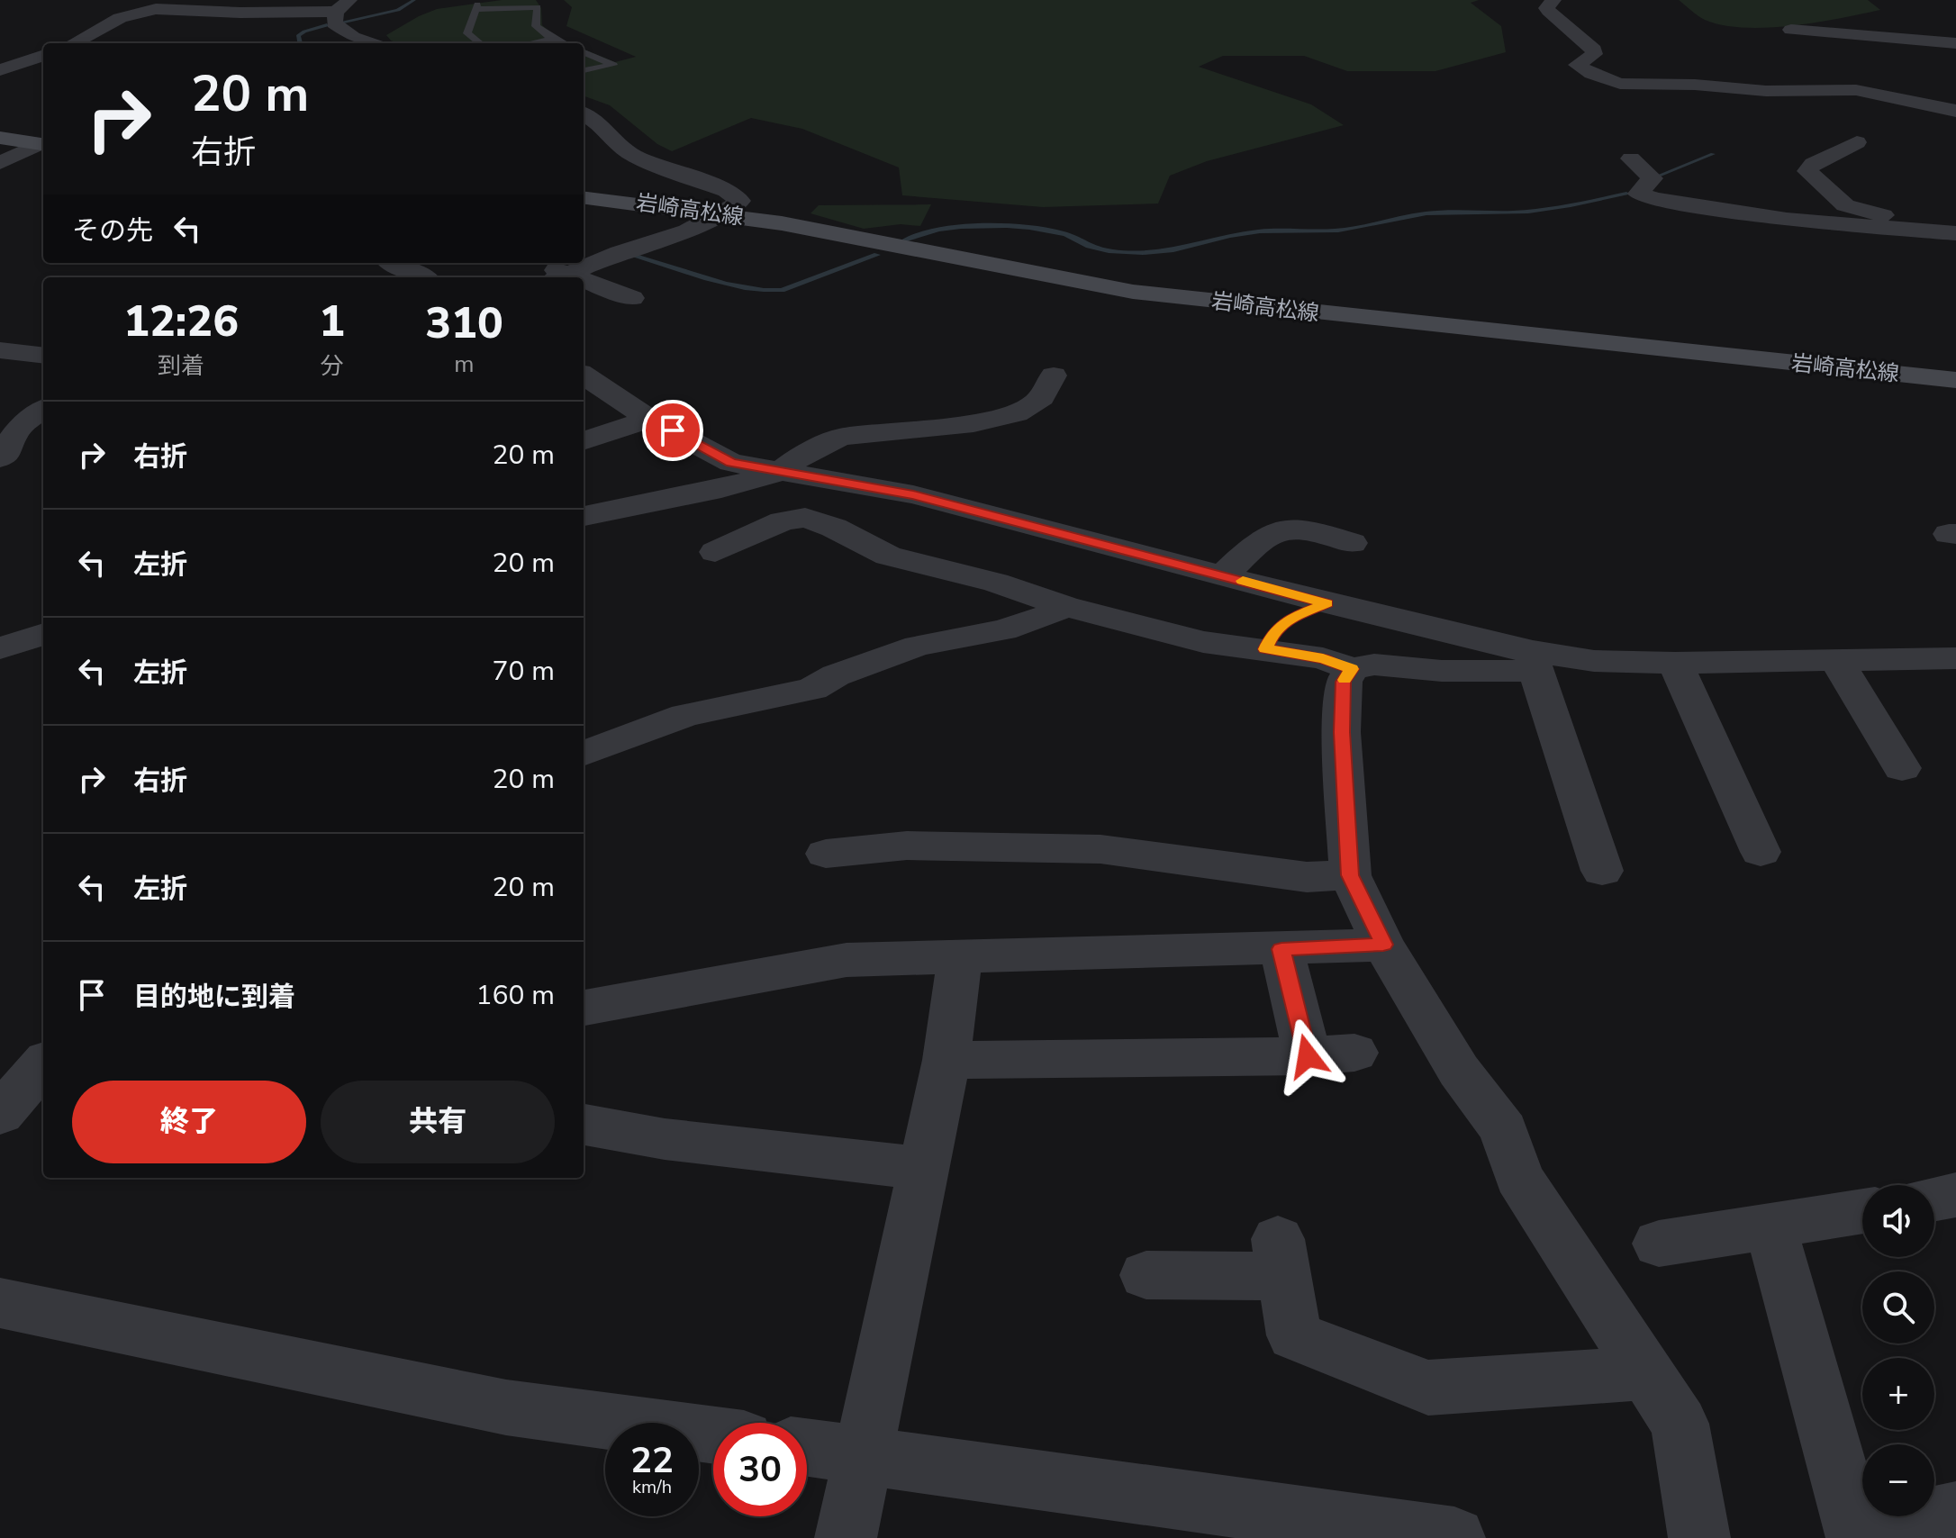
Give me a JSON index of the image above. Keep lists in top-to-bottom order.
{
  "streets": {
    "main road": ["岩崎高松線"]
  },
  "page": {
    "turn": ["20 m", "右折"],
    "then": "その先",
    "eta": [
      "12:26",
      "到着",
      "1",
      "分",
      "310",
      "m"
    ],
    "list": [
      {
        "name": "右折",
        "value": "20 m"
      },
      {
        "name": "左折",
        "value": "20 m"
      },
      {
        "name": "左折",
        "value": "70 m"
      },
      {
        "name": "右折",
        "value": "20 m"
      },
      {
        "name": "左折",
        "value": "20 m"
      },
      {
        "name": "目的地に到着",
        "value": "160 m"
      }
    ],
    "buttons": ["終了", "共有"],
    "map_buttons": ["+", "−"],
    "speed": "22 km/h",
    "limit": "30"
  }
}
